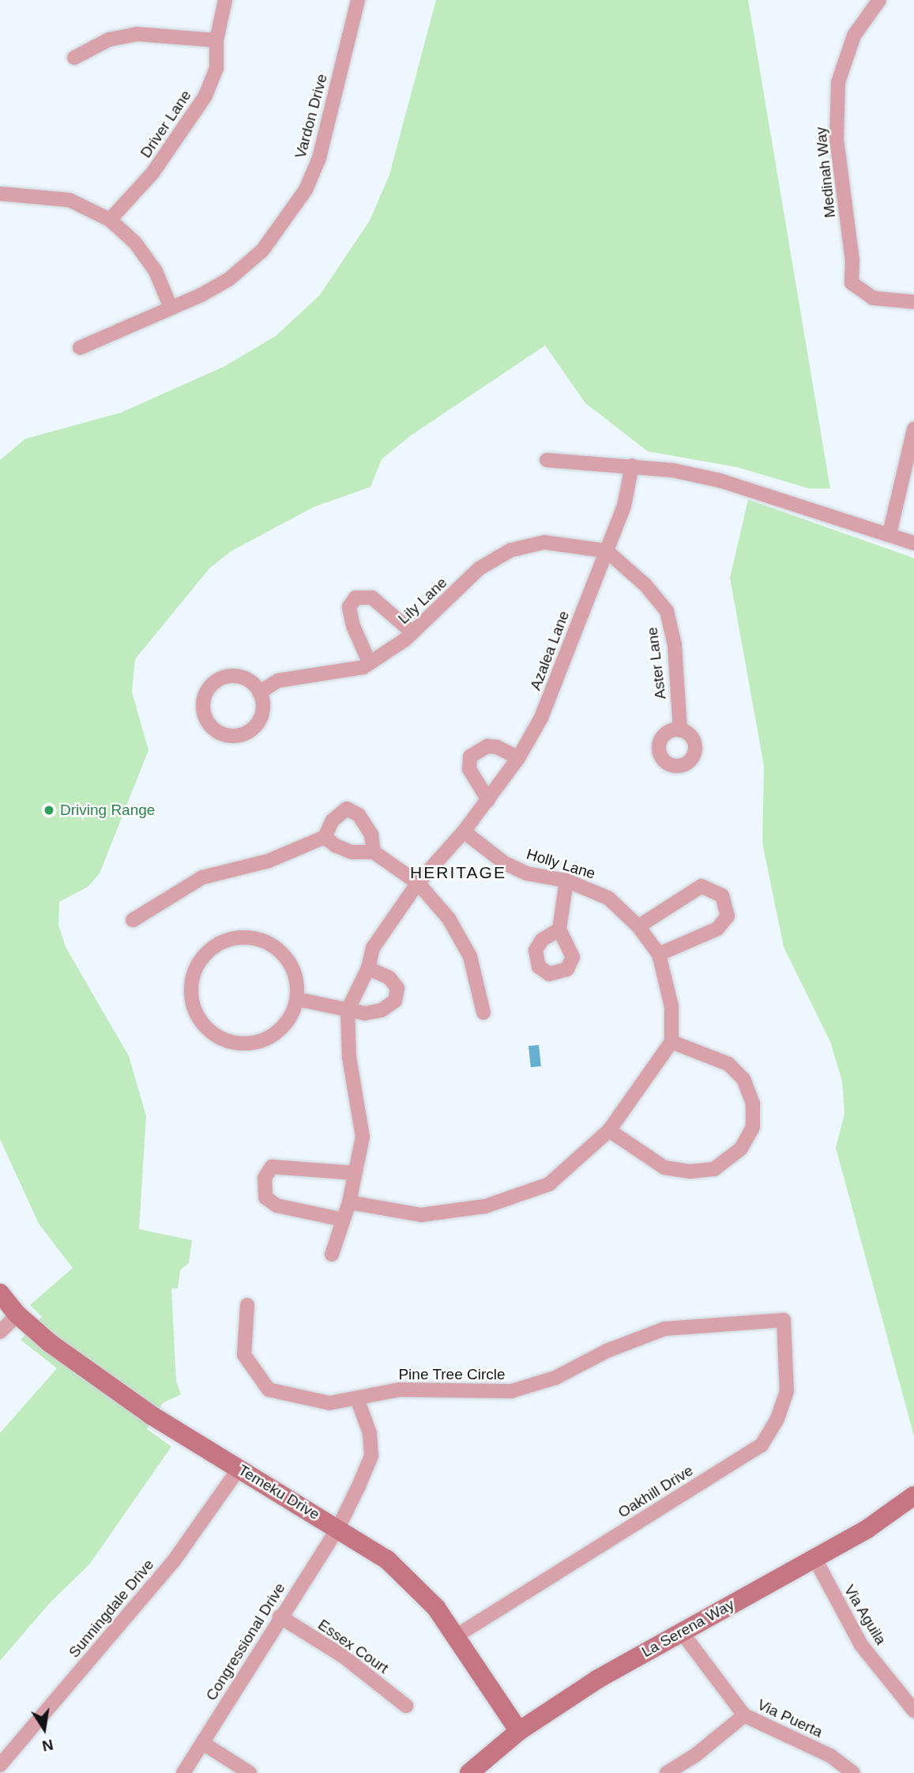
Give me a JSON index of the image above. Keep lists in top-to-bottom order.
{
  "streets": {
    "street": [
      "Vardon Drive",
      "Driver Lane",
      "Medinah Way",
      "Lily Lane",
      "Azalea Lane",
      "Aster Lane",
      "Holly Lane",
      "Pine Tree Circle",
      "Oakhill Drive",
      "Temeku Drive",
      "Sunningdale Drive",
      "Via Aguila",
      "La Serena Way",
      "Congressional Drive",
      "Essex Court",
      "Via Puerta"
    ]
  },
  "crossings": [
    ["Lily Lane", "Azalea Lane"],
    ["Lily Lane", "Aster Lane"],
    ["Azalea Lane", "Aster Lane"],
    ["Azalea Lane", "Holly Lane"],
    ["Pine Tree Circle", "Oakhill Drive"],
    ["Pine Tree Circle", "Congressional Drive"],
    ["Oakhill Drive", "Temeku Drive"],
    ["Temeku Drive", "Sunningdale Drive"],
    ["Temeku Drive", "La Serena Way"],
    ["Temeku Drive", "Congressional Drive"],
    ["Via Aguila", "La Serena Way"],
    ["La Serena Way", "Via Puerta"],
    ["Congressional Drive", "Essex Court"]
  ],
  "districts": ["HERITAGE"],
  "places": ["Driving Range"],
  "north": "bottom"
}
